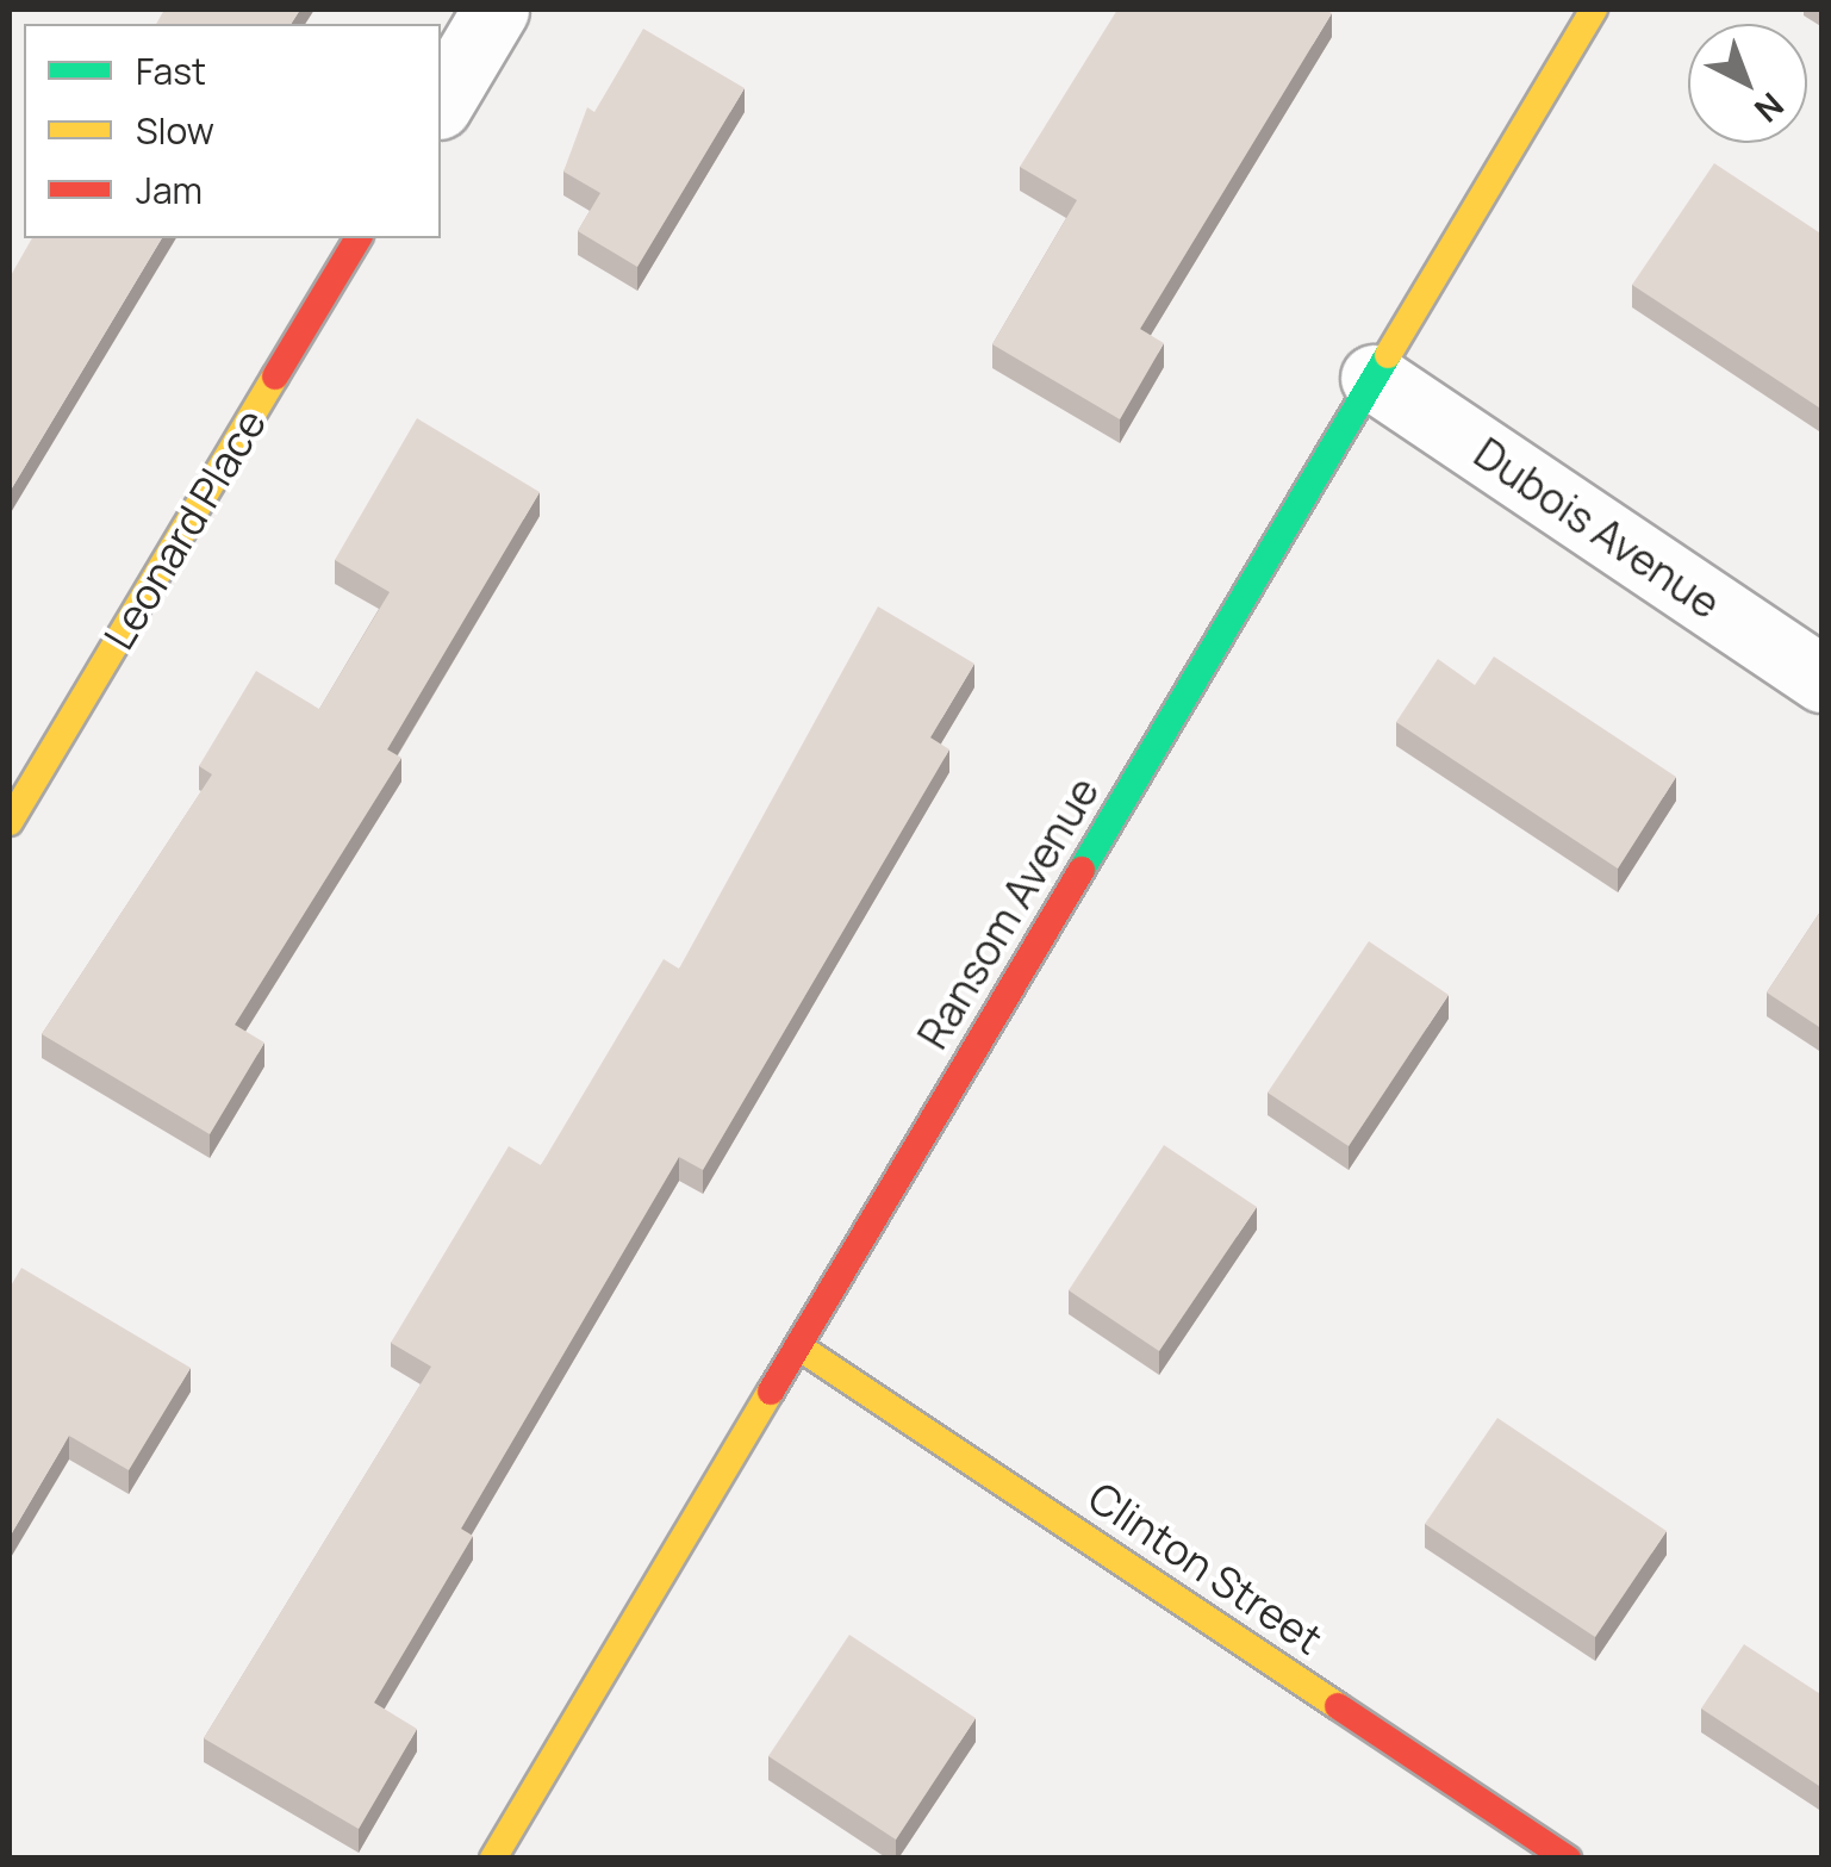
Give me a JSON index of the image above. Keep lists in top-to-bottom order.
{
  "streets": {
    "street": [
      "Dubois Avenue",
      "Leonard Place",
      "Ransom Avenue",
      "Clinton Street"
    ]
  },
  "crossings": [
    ["Dubois Avenue", "Ransom Avenue"],
    ["Ransom Avenue", "Clinton Street"]
  ],
  "legend": ["Fast", "Slow", "Jam"],
  "north": "bottom right"
}
